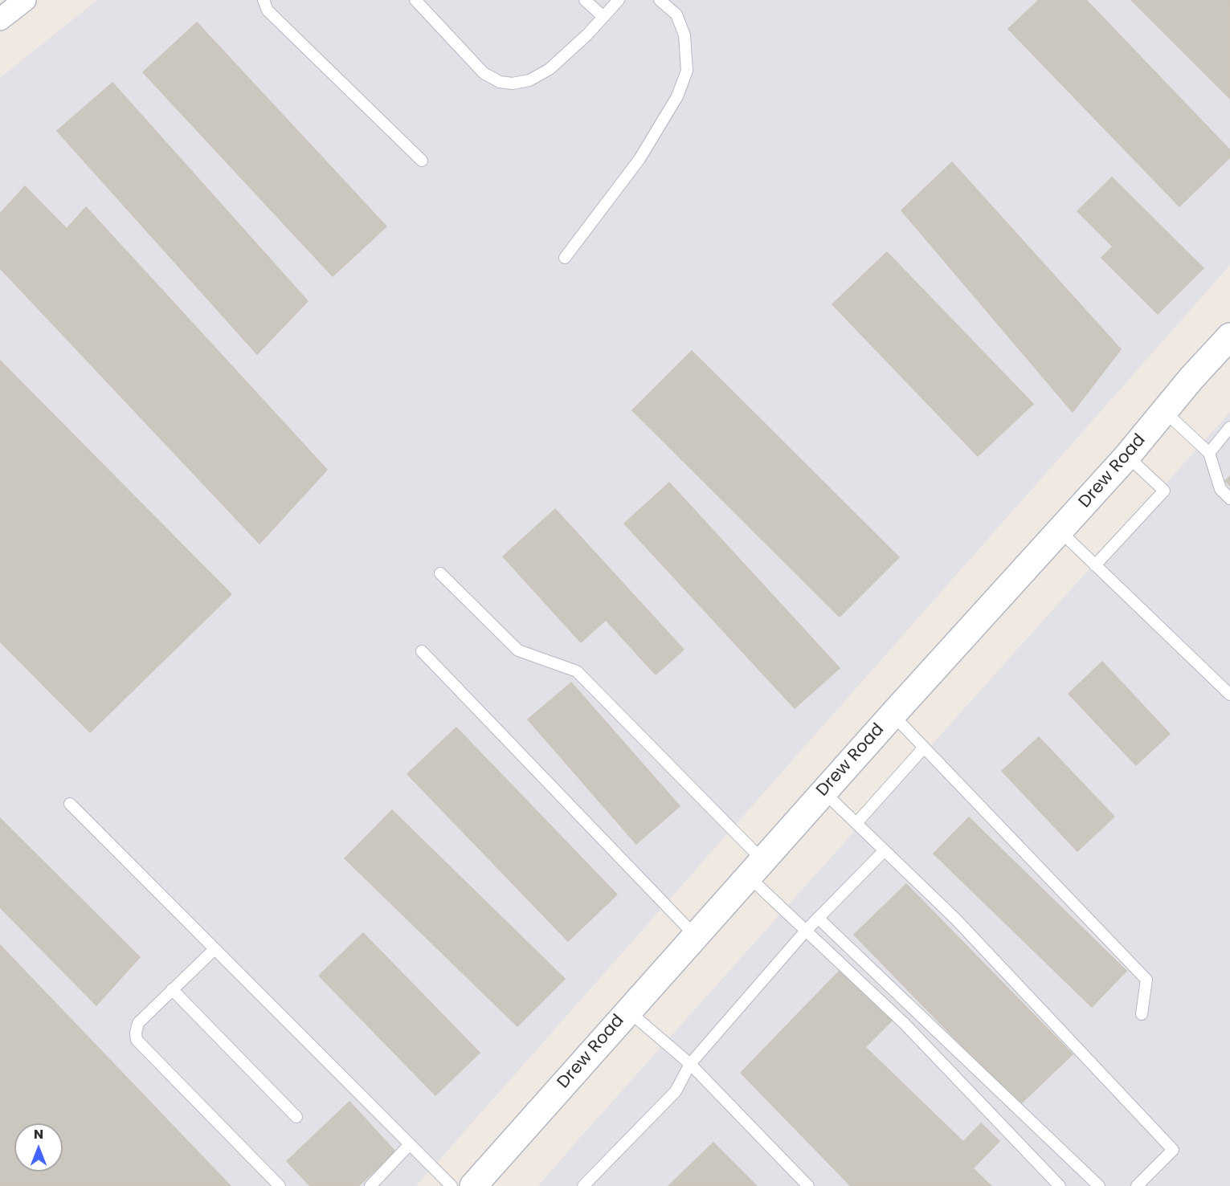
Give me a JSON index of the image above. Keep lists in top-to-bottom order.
{
  "streets": {
    "street": ["Drew Road"]
  },
  "north": "top"
}
